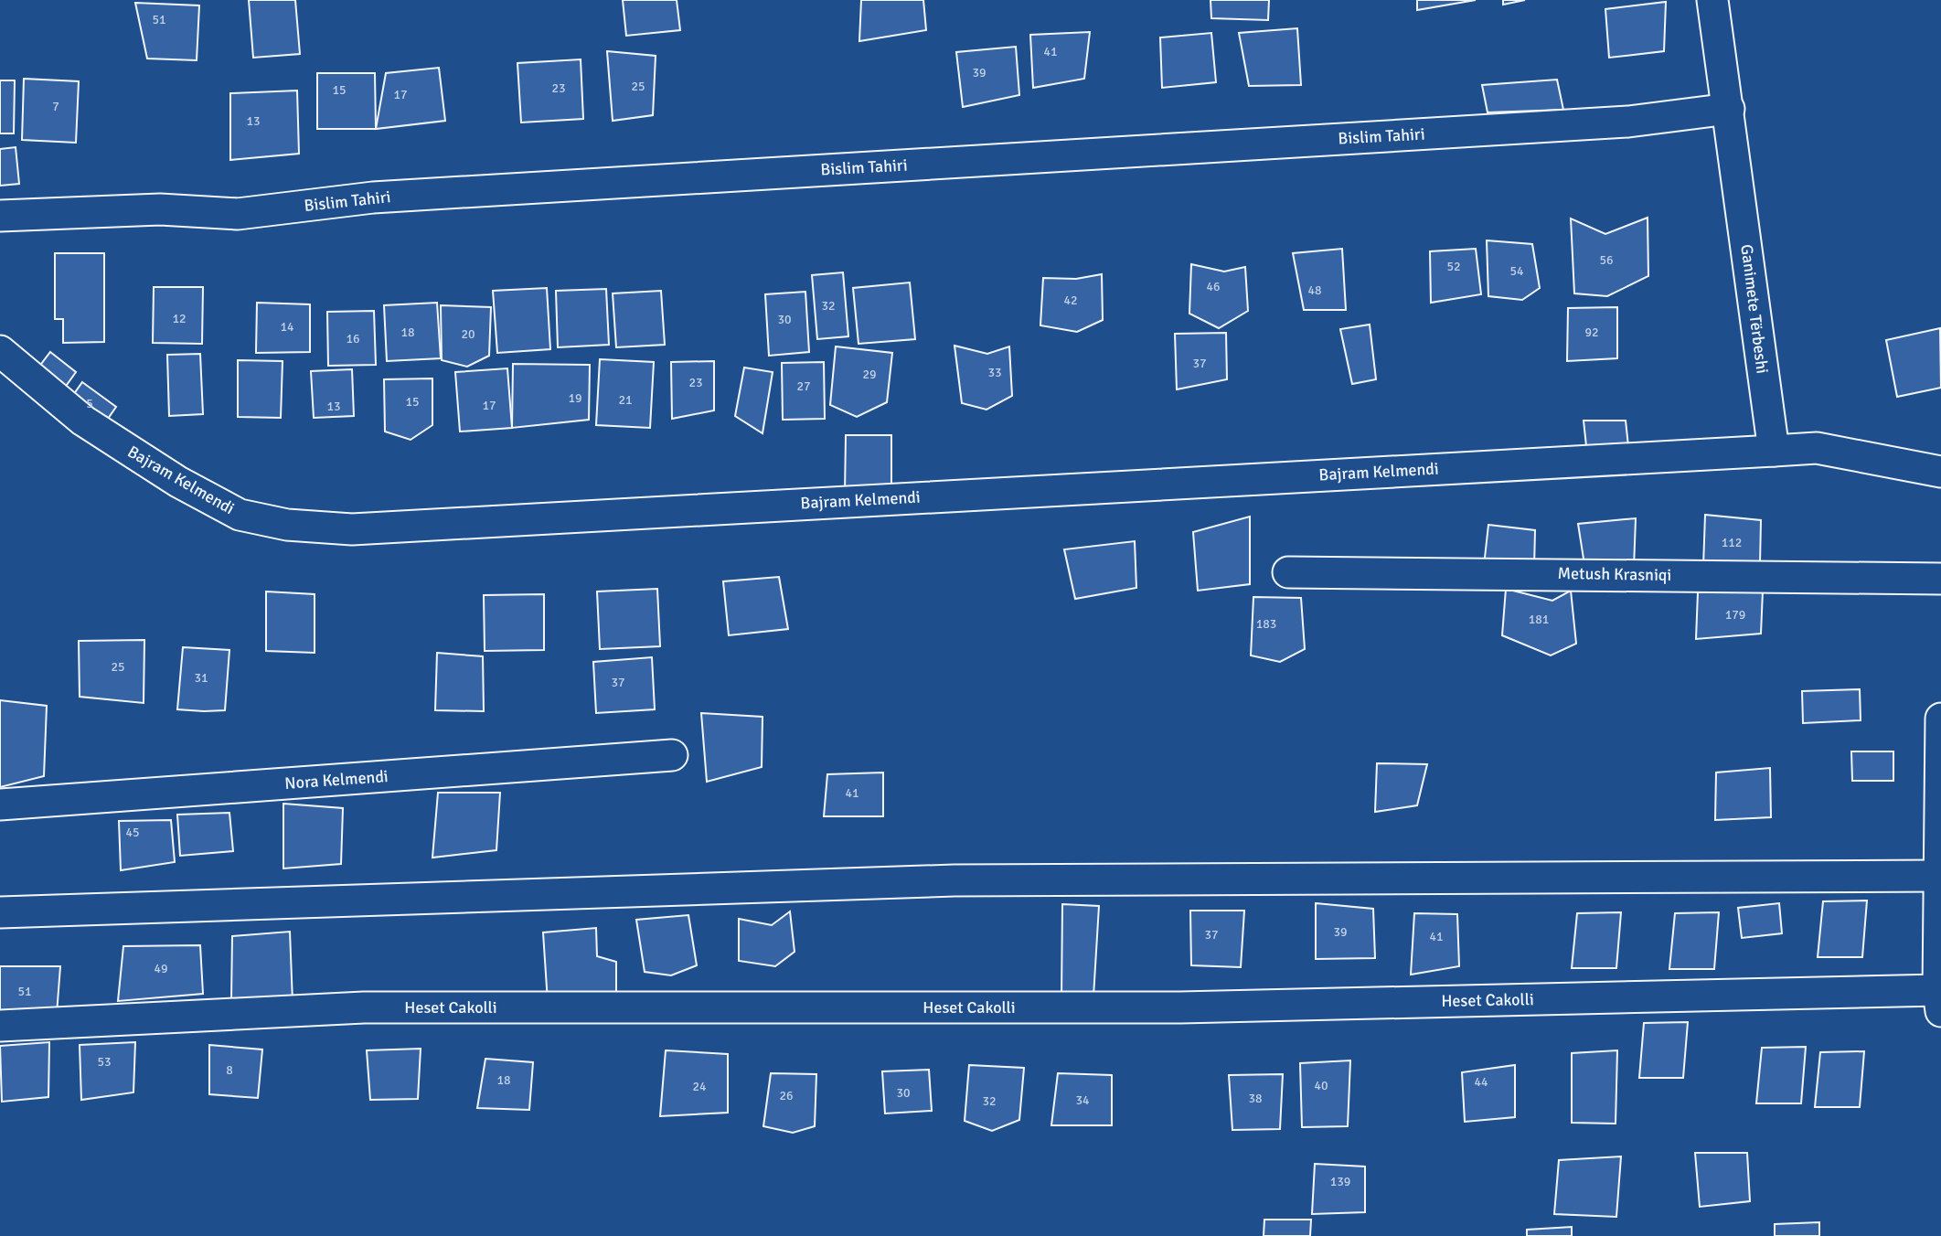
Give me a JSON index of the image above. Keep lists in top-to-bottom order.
{
  "streets": {
    "street": [
      "Bislim Tahiri",
      "Ganimete Tërbeshi",
      "Bajram Kelmendi",
      "Metush Krasniqi",
      "Nora Kelmendi",
      "Heset Cakolli"
    ]
  },
  "crossings": [
    ["Bislim Tahiri", "Ganimete Tërbeshi"],
    ["Ganimete Tërbeshi", "Bajram Kelmendi"]
  ],
  "house_numbers": [
    "51",
    "41",
    "39",
    "25",
    "23",
    "15",
    "17",
    "7",
    "13",
    "56",
    "52",
    "54",
    "46",
    "48",
    "42",
    "32",
    "12",
    "30",
    "14",
    "18",
    "92",
    "20",
    "16",
    "37",
    "33",
    "29",
    "23",
    "27",
    "19",
    "21",
    "15",
    "5",
    "17",
    "13",
    "112",
    "179",
    "181",
    "183",
    "25",
    "31",
    "37",
    "41",
    "45",
    "39",
    "37",
    "41",
    "49",
    "51",
    "53",
    "8",
    "18",
    "44",
    "40",
    "24",
    "30",
    "26",
    "38",
    "34",
    "32",
    "139"
  ]
}
